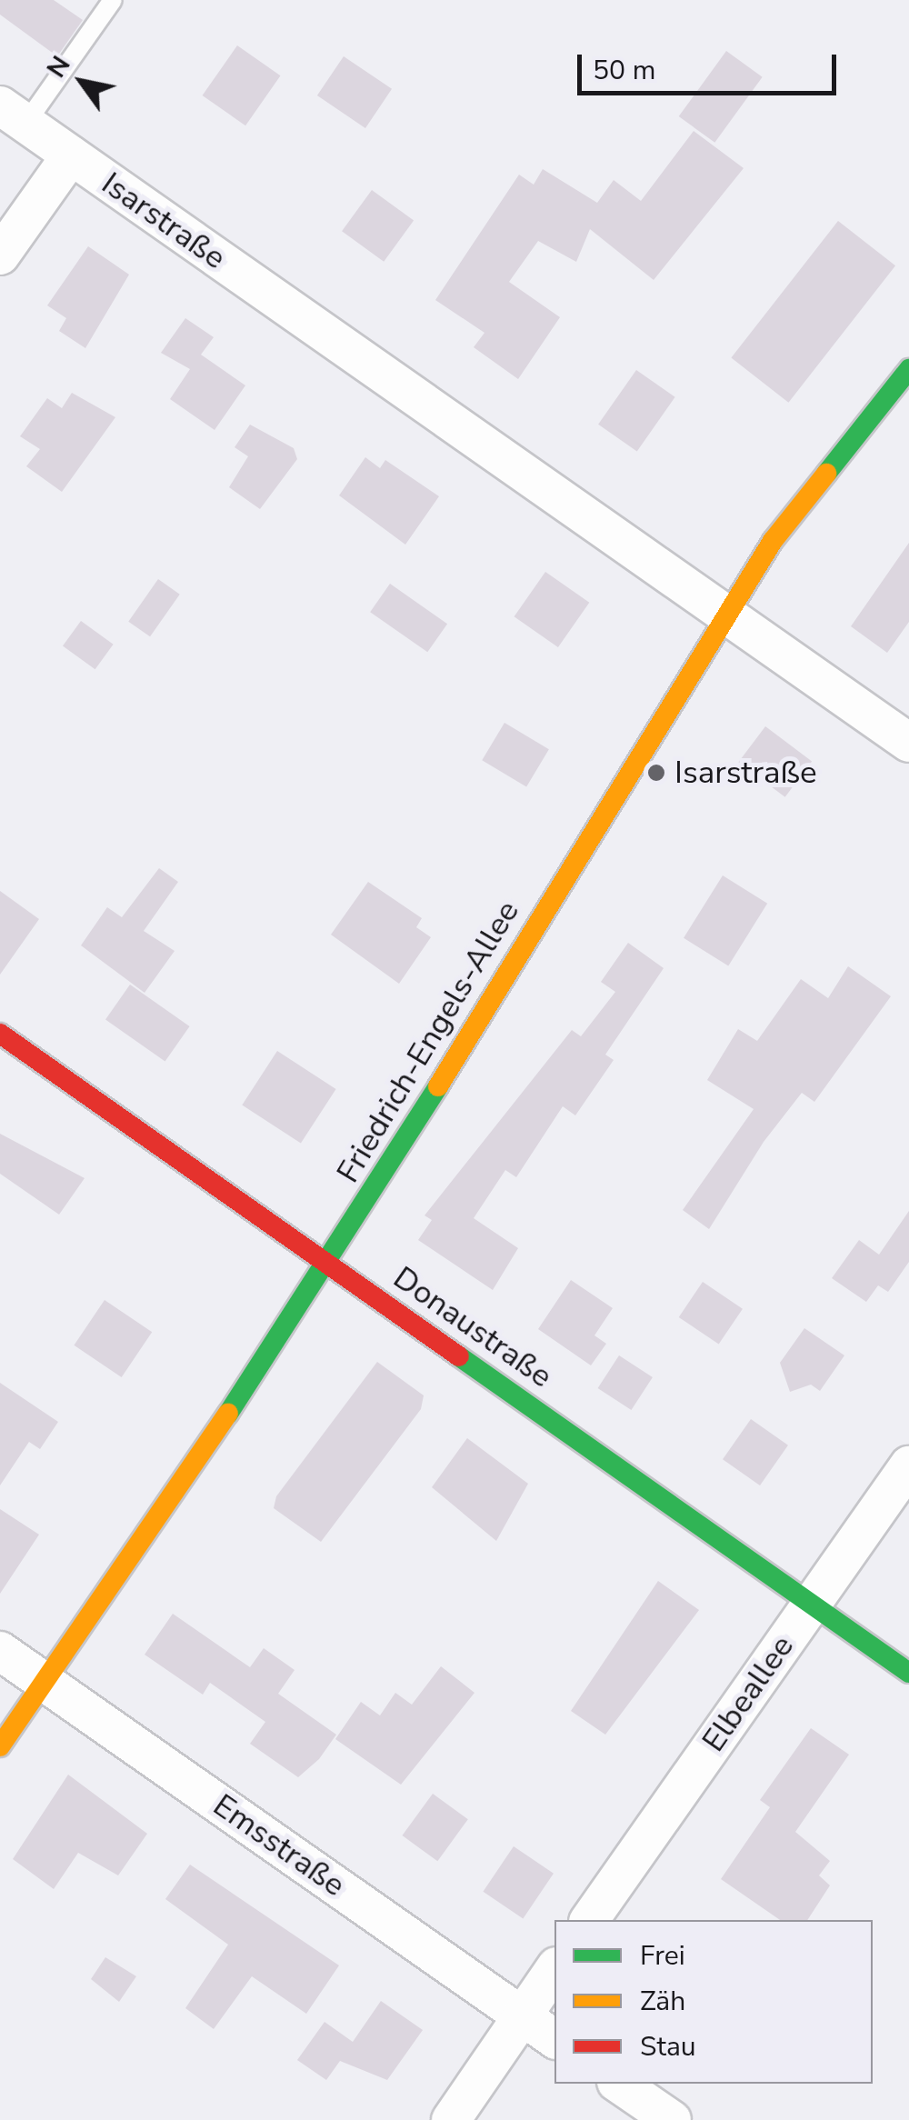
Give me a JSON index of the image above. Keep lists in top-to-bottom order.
{
  "streets": {
    "street": [
      "Isarstraße",
      "Friedrich-Engels-Allee",
      "Donaustraße",
      "Elbeallee",
      "Emsstraße"
    ]
  },
  "crossings": [
    ["Isarstraße", "Friedrich-Engels-Allee"],
    ["Friedrich-Engels-Allee", "Donaustraße"],
    ["Friedrich-Engels-Allee", "Emsstraße"],
    ["Donaustraße", "Elbeallee"]
  ],
  "places": ["Isarstraße"],
  "legend": ["Frei", "Zäh", "Stau"],
  "scale_bar": "50 m",
  "north": "top left"
}
